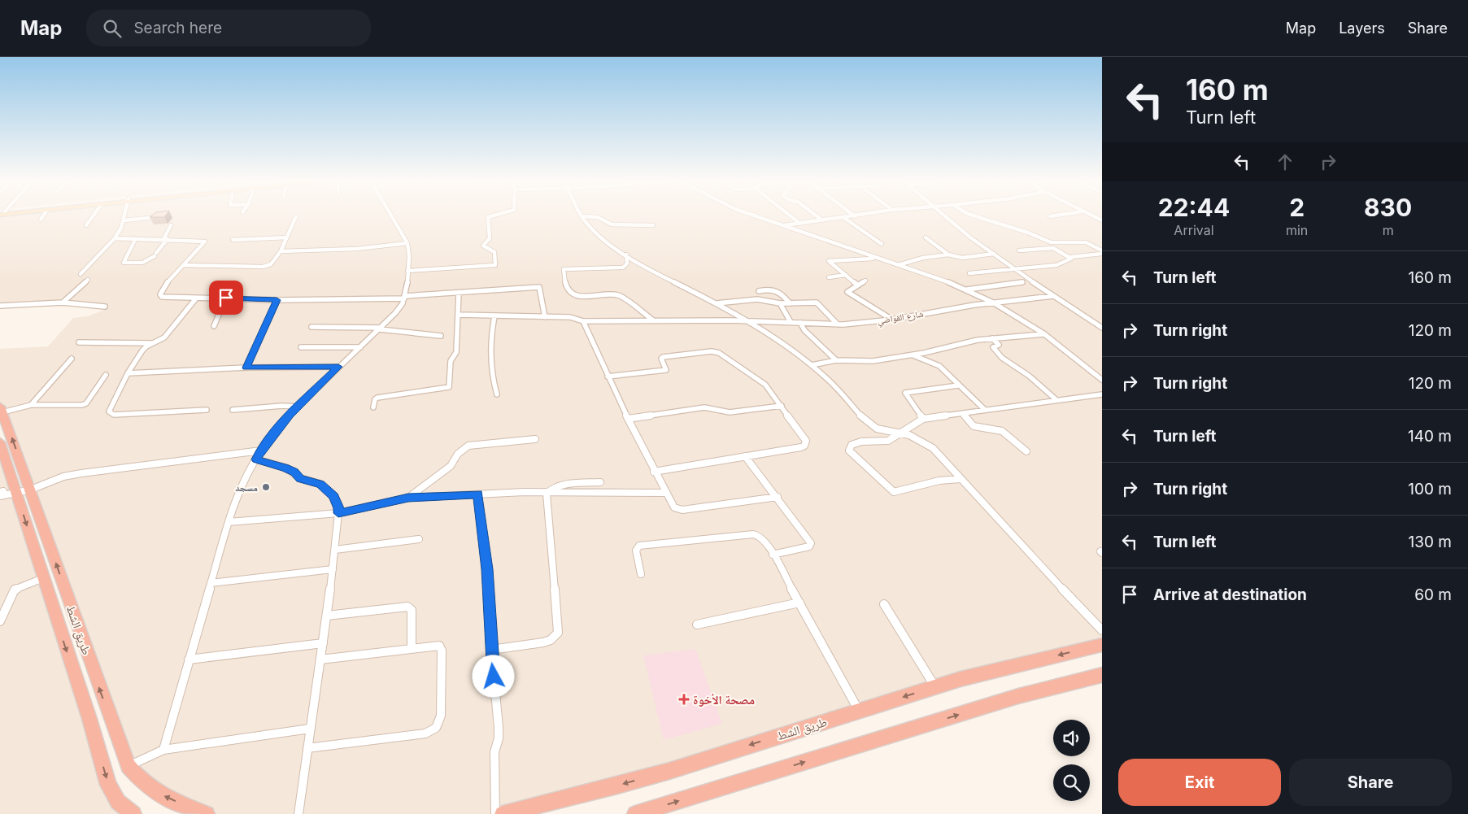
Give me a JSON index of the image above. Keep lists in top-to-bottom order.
{
  "streets": {
    "highway": ["طريق الشط"],
    "street": ["شارع القواضي"]
  },
  "places": {
    "other": ["مسجد"],
    "health": ["مصحة الأخوة"]
  },
  "page": {
    "header": "Map",
    "search": "Search here",
    "nav": ["Map", "Layers", "Share"],
    "turn": ["160 m", "Turn left"],
    "eta": [
      "22:44",
      "Arrival",
      "2",
      "min",
      "830",
      "m"
    ],
    "list": [
      {
        "name": "Turn left",
        "value": "160 m"
      },
      {
        "name": "Turn right",
        "value": "120 m"
      },
      {
        "name": "Turn right",
        "value": "120 m"
      },
      {
        "name": "Turn left",
        "value": "140 m"
      },
      {
        "name": "Turn right",
        "value": "100 m"
      },
      {
        "name": "Turn left",
        "value": "130 m"
      },
      {
        "name": "Arrive at destination",
        "value": "60 m"
      }
    ],
    "buttons": ["Exit", "Share"]
  }
}
